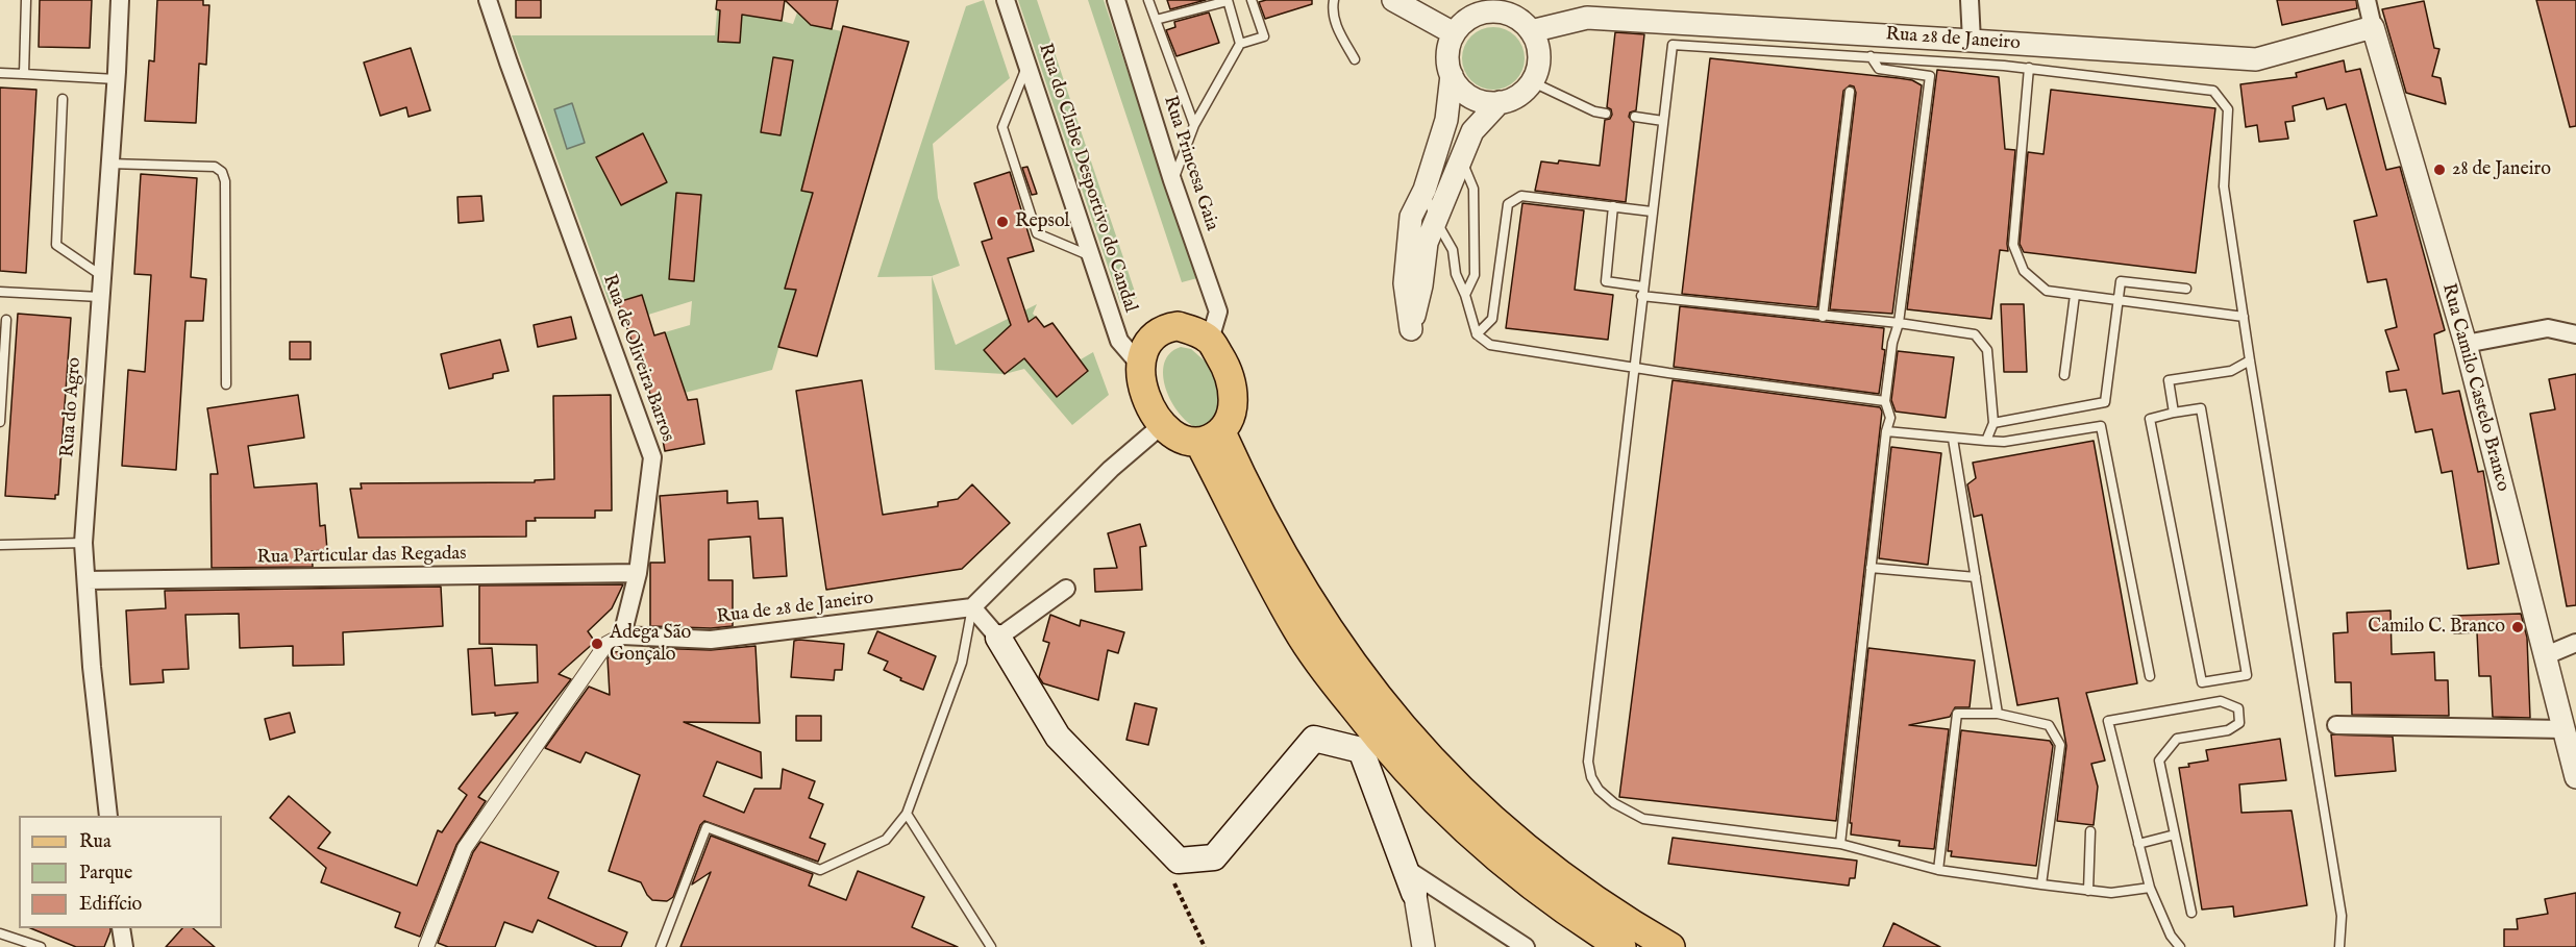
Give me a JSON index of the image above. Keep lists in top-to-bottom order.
{
  "streets": {
    "street": [
      "Rua 28 de Janeiro",
      "Rua Princesa Gaia",
      "Rua do Clube Desportivo do Candal",
      "Rua de Oliveira Barros",
      "Rua Camilo Castelo Branco",
      "Rua do Agro",
      "Rua Particular das Regadas",
      "Rua de 28 de Janeiro"
    ]
  },
  "crossings": [
    ["Rua 28 de Janeiro", "Rua Camilo Castelo Branco"],
    ["Rua Princesa Gaia", "Rua do Clube Desportivo do Candal"],
    ["Rua de Oliveira Barros", "Rua Particular das Regadas"],
    ["Rua de Oliveira Barros", "Rua de 28 de Janeiro"],
    ["Rua do Agro", "Rua Particular das Regadas"]
  ],
  "places": [
    "28 de Janeiro",
    "Repsol",
    "Camilo C. Branco",
    "Adega São Gonçalo"
  ],
  "legend": ["Rua", "Parque", "Edifício"]
}
